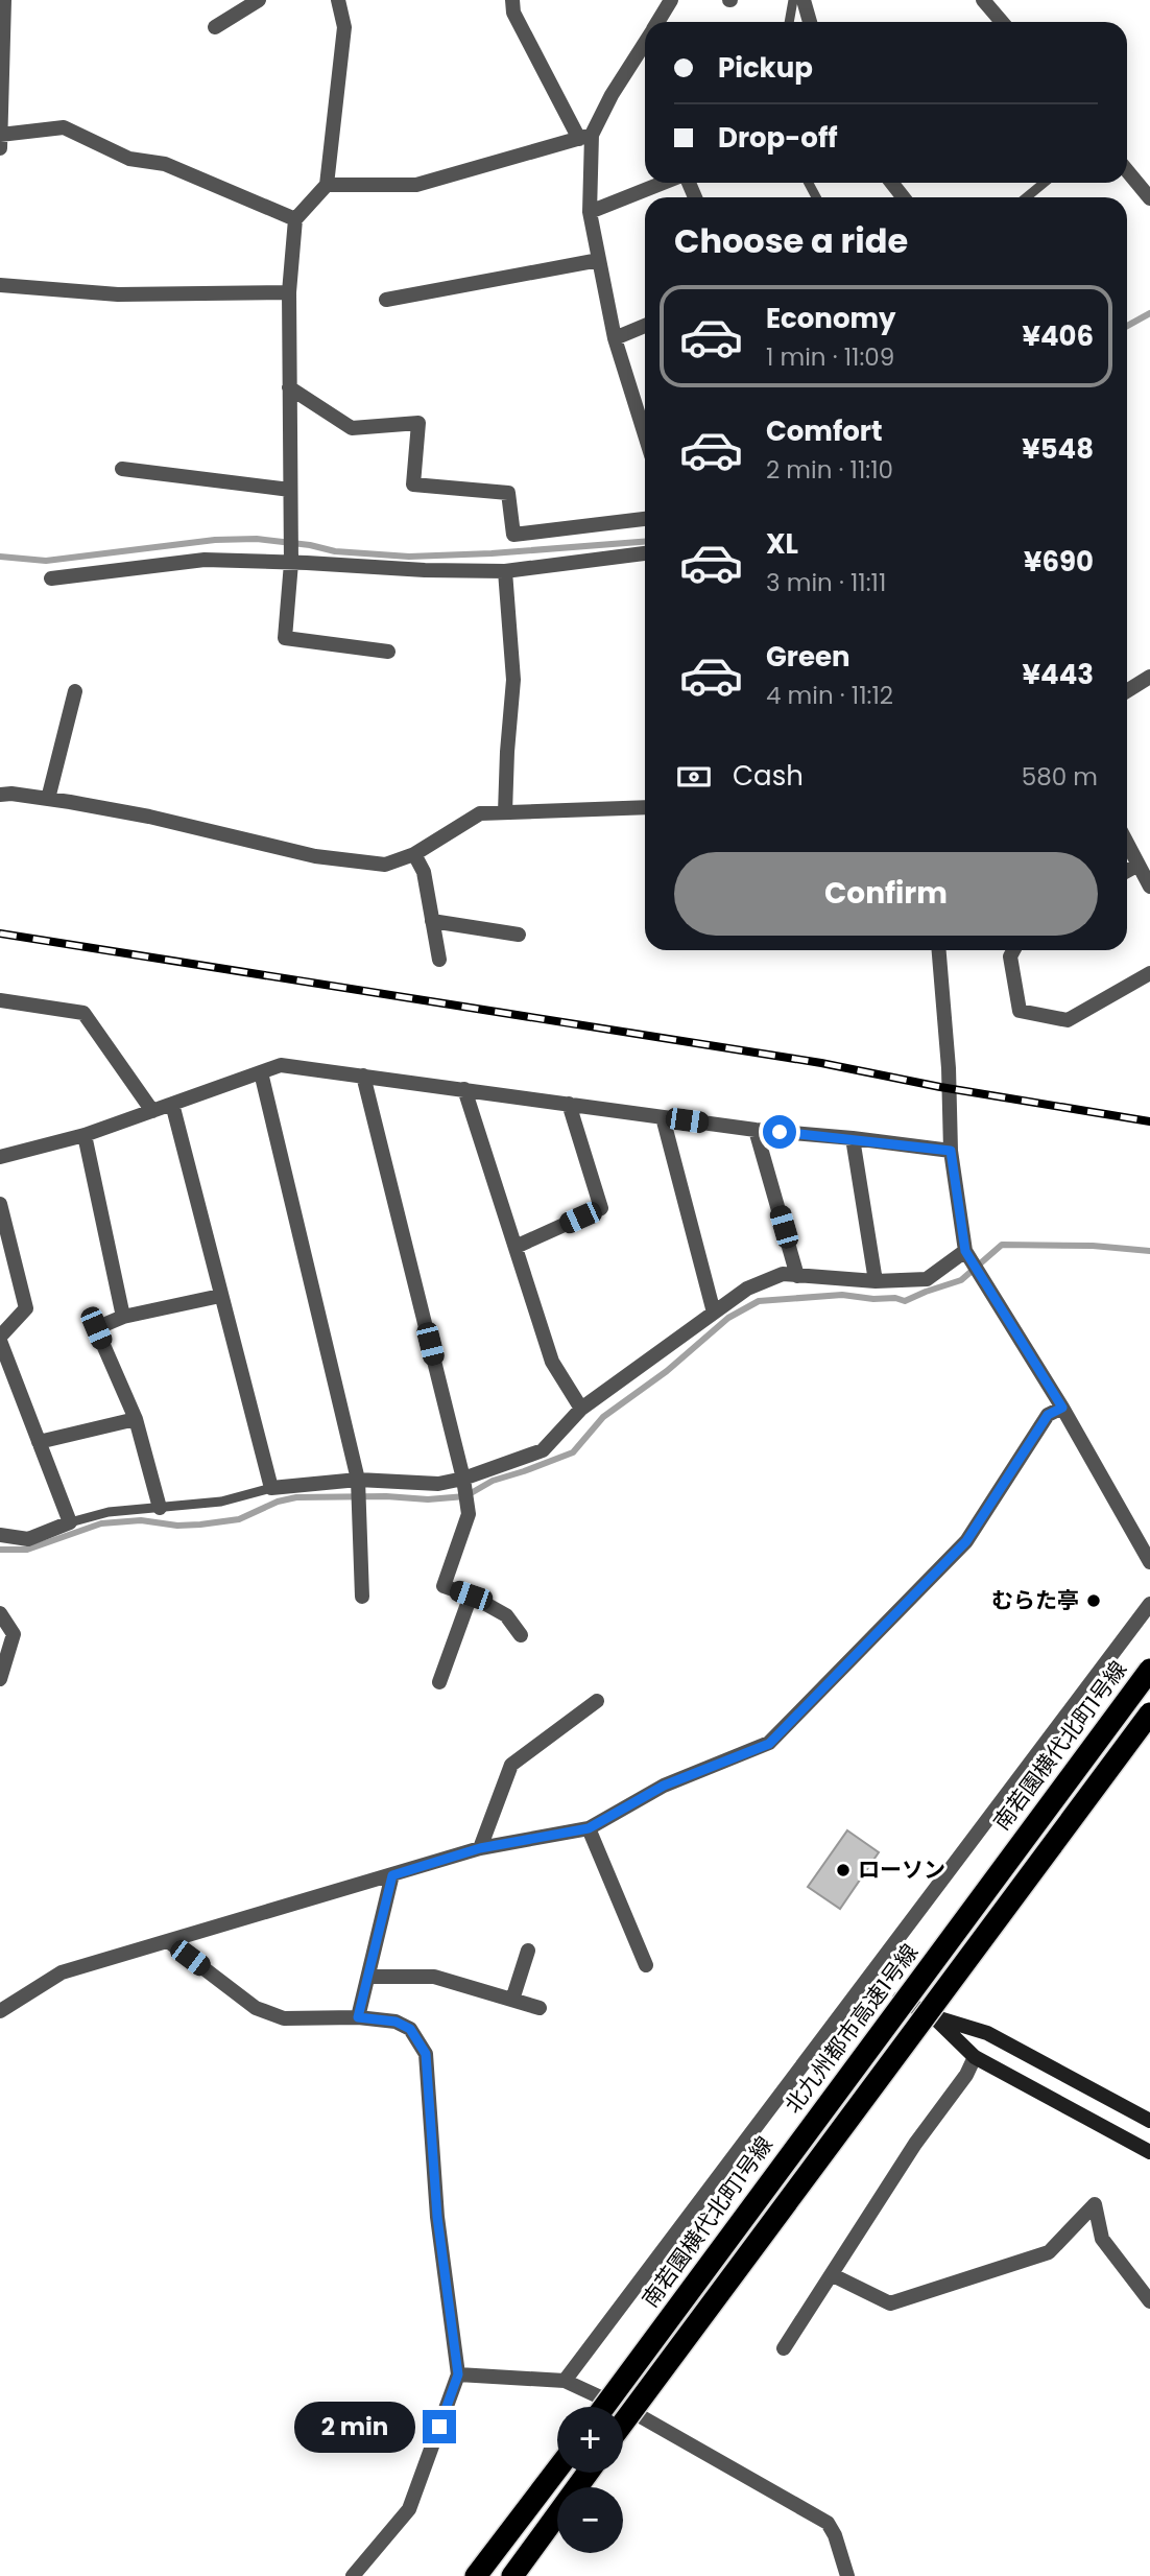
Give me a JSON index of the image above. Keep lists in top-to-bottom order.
{
  "streets": {
    "highway": ["北九州都市高速1号線"],
    "street": ["南若園横代北町1号線"]
  },
  "places": ["むらた亭", "ローソン"],
  "page": {
    "banner": ["Pickup", "Drop-off"],
    "heading": "Choose a ride",
    "list": [
      {
        "name": "Economy",
        "note": "1 min · 11:09",
        "value": "¥406"
      },
      {
        "name": "Comfort",
        "note": "2 min · 11:10",
        "value": "¥548"
      },
      {
        "name": "XL",
        "note": "3 min · 11:11",
        "value": "¥690"
      },
      {
        "name": "Green",
        "note": "4 min · 11:12",
        "value": "¥443"
      }
    ],
    "pay": ["Cash", "580 m"],
    "buttons": "Confirm",
    "bubble": "2 min",
    "map_buttons": ["+", "−"]
  }
}
